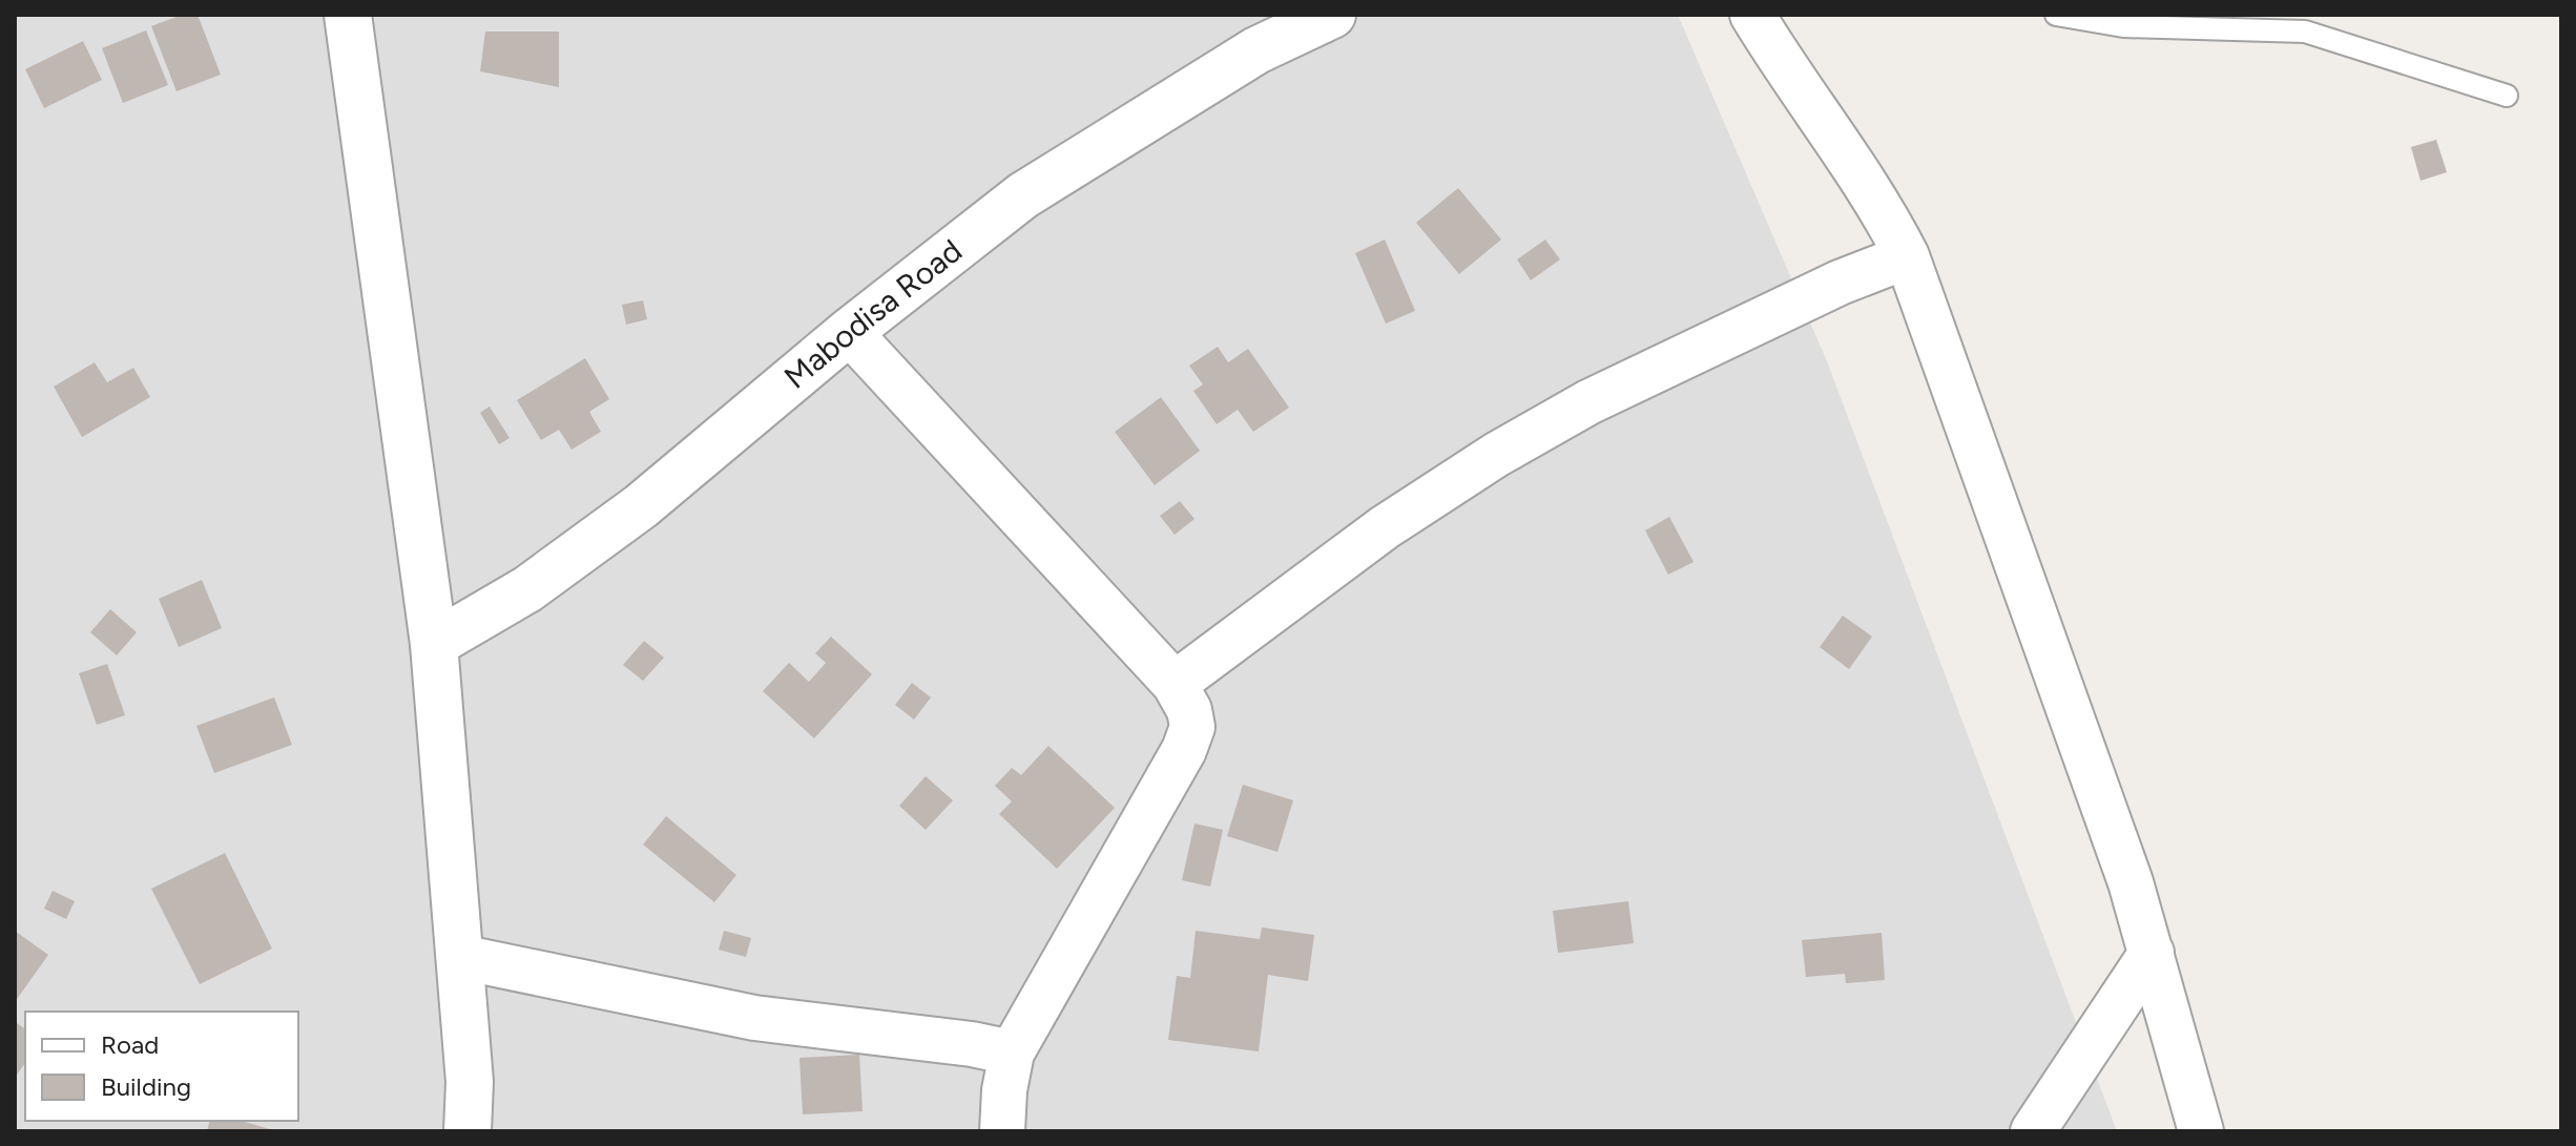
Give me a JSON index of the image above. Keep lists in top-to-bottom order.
{
  "streets": {
    "street": ["Mabodisa Road"]
  },
  "legend": ["Road", "Building"]
}
